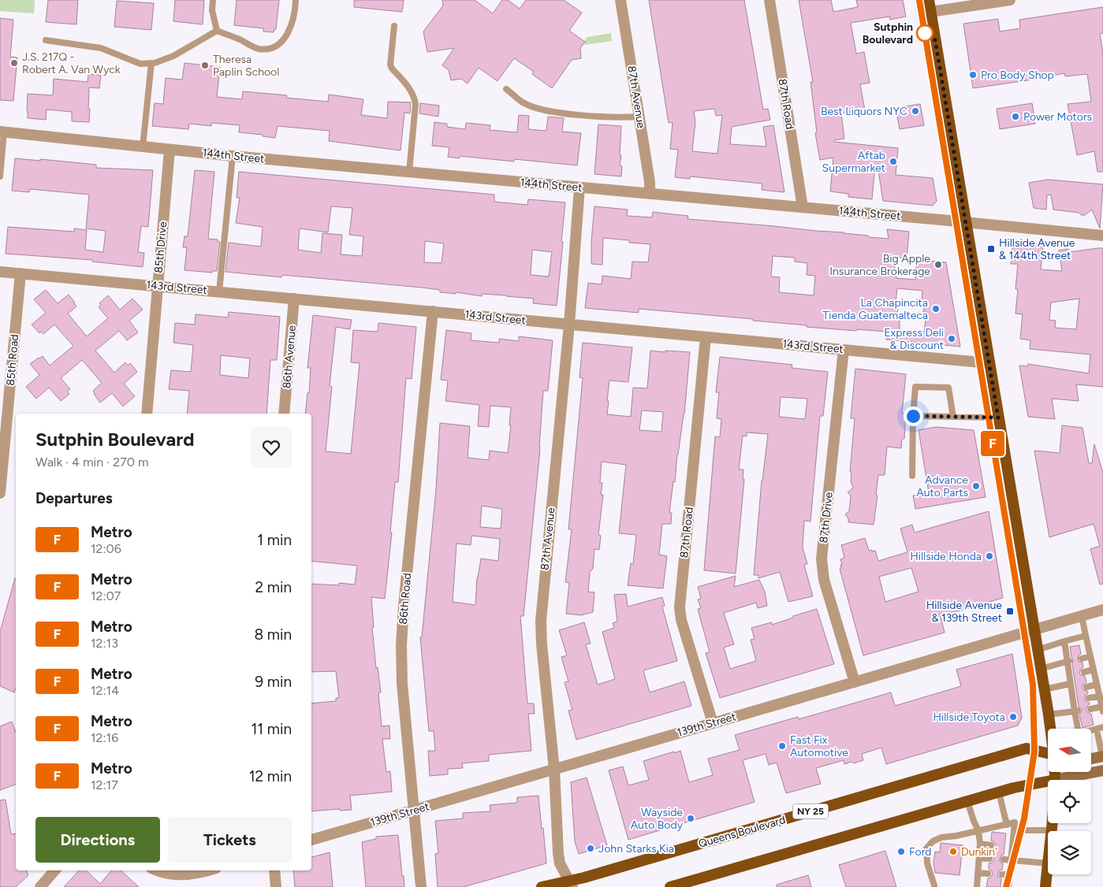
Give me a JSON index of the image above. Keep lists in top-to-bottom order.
{
  "streets": {
    "main road": ["NY 25", "Queens Boulevard"],
    "street": [
      "87th Avenue",
      "87th Road",
      "144th Street",
      "85th Drive",
      "143rd Street",
      "86th Avenue",
      "85th Road",
      "87th Drive",
      "86th Road",
      "139th Street"
    ]
  },
  "crossings": [
    ["87th Avenue", "144th Street"],
    ["87th Avenue", "143rd Street"],
    ["87th Avenue", "139th Street"],
    ["87th Avenue", "Queens Boulevard"],
    ["87th Road", "144th Street"],
    ["87th Road", "143rd Street"],
    ["87th Road", "139th Street"],
    ["144th Street", "85th Drive"],
    ["85th Drive", "143rd Street"],
    ["143rd Street", "86th Avenue"],
    ["143rd Street", "85th Road"],
    ["143rd Street", "87th Drive"],
    ["143rd Street", "86th Road"],
    ["87th Drive", "139th Street"],
    ["86th Road", "139th Street"]
  ],
  "places": {
    "other": [
      "Sutphin Boulevard",
      "J.S. 217Q - Robert A. Van Wyck",
      "Theresa Paplin School",
      "Pro Body Shop",
      "Best Liquors NYC",
      "Power Motors",
      "Aftab Supermarket",
      "Big Apple Insurance Brokerage",
      "La Chapincita Tienda Guatemalteca",
      "Express Deli & Discount",
      "Advance Auto Parts",
      "Hillside Honda",
      "Hillside Toyota",
      "Fast Fix Automotive",
      "Wayside Auto Body",
      "John Starks Kia",
      "Ford",
      "Dunkin'"
    ],
    "transit": ["Hillside Avenue & 144th Street", "Hillside Avenue & 139th Street"]
  },
  "lines": ["metro line F"],
  "north": "left",
  "page": {
    "on_map": "F",
    "heading": [
      ["Sutphin Boulevard", "Walk · 4 min · 270 m"],
      "Departures"
    ],
    "list": [
      {
        "mark": "F",
        "name": "Metro",
        "note": "12:06",
        "value": "1 min"
      },
      {
        "mark": "F",
        "name": "Metro",
        "note": "12:07",
        "value": "2 min"
      },
      {
        "mark": "F",
        "name": "Metro",
        "note": "12:13",
        "value": "8 min"
      },
      {
        "mark": "F",
        "name": "Metro",
        "note": "12:14",
        "value": "9 min"
      },
      {
        "mark": "F",
        "name": "Metro",
        "note": "12:16",
        "value": "11 min"
      },
      {
        "mark": "F",
        "name": "Metro",
        "note": "12:17",
        "value": "12 min"
      }
    ],
    "buttons": ["Directions", "Tickets"]
  }
}
